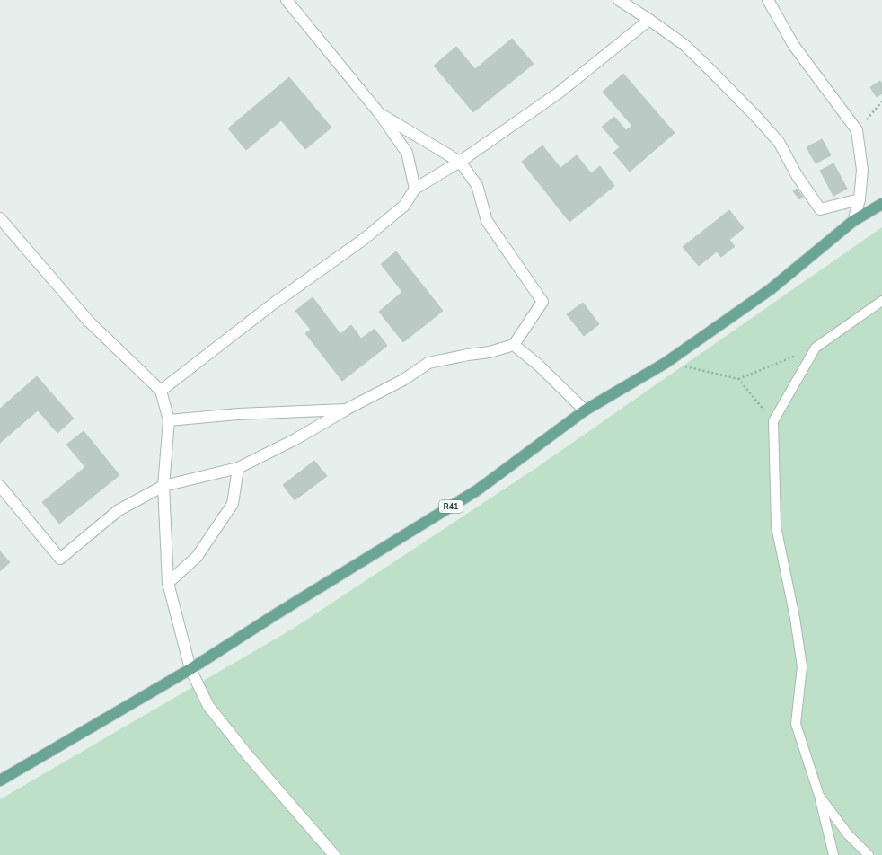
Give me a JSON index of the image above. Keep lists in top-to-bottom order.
{
  "streets": {
    "main road": ["R41"]
  }
}
